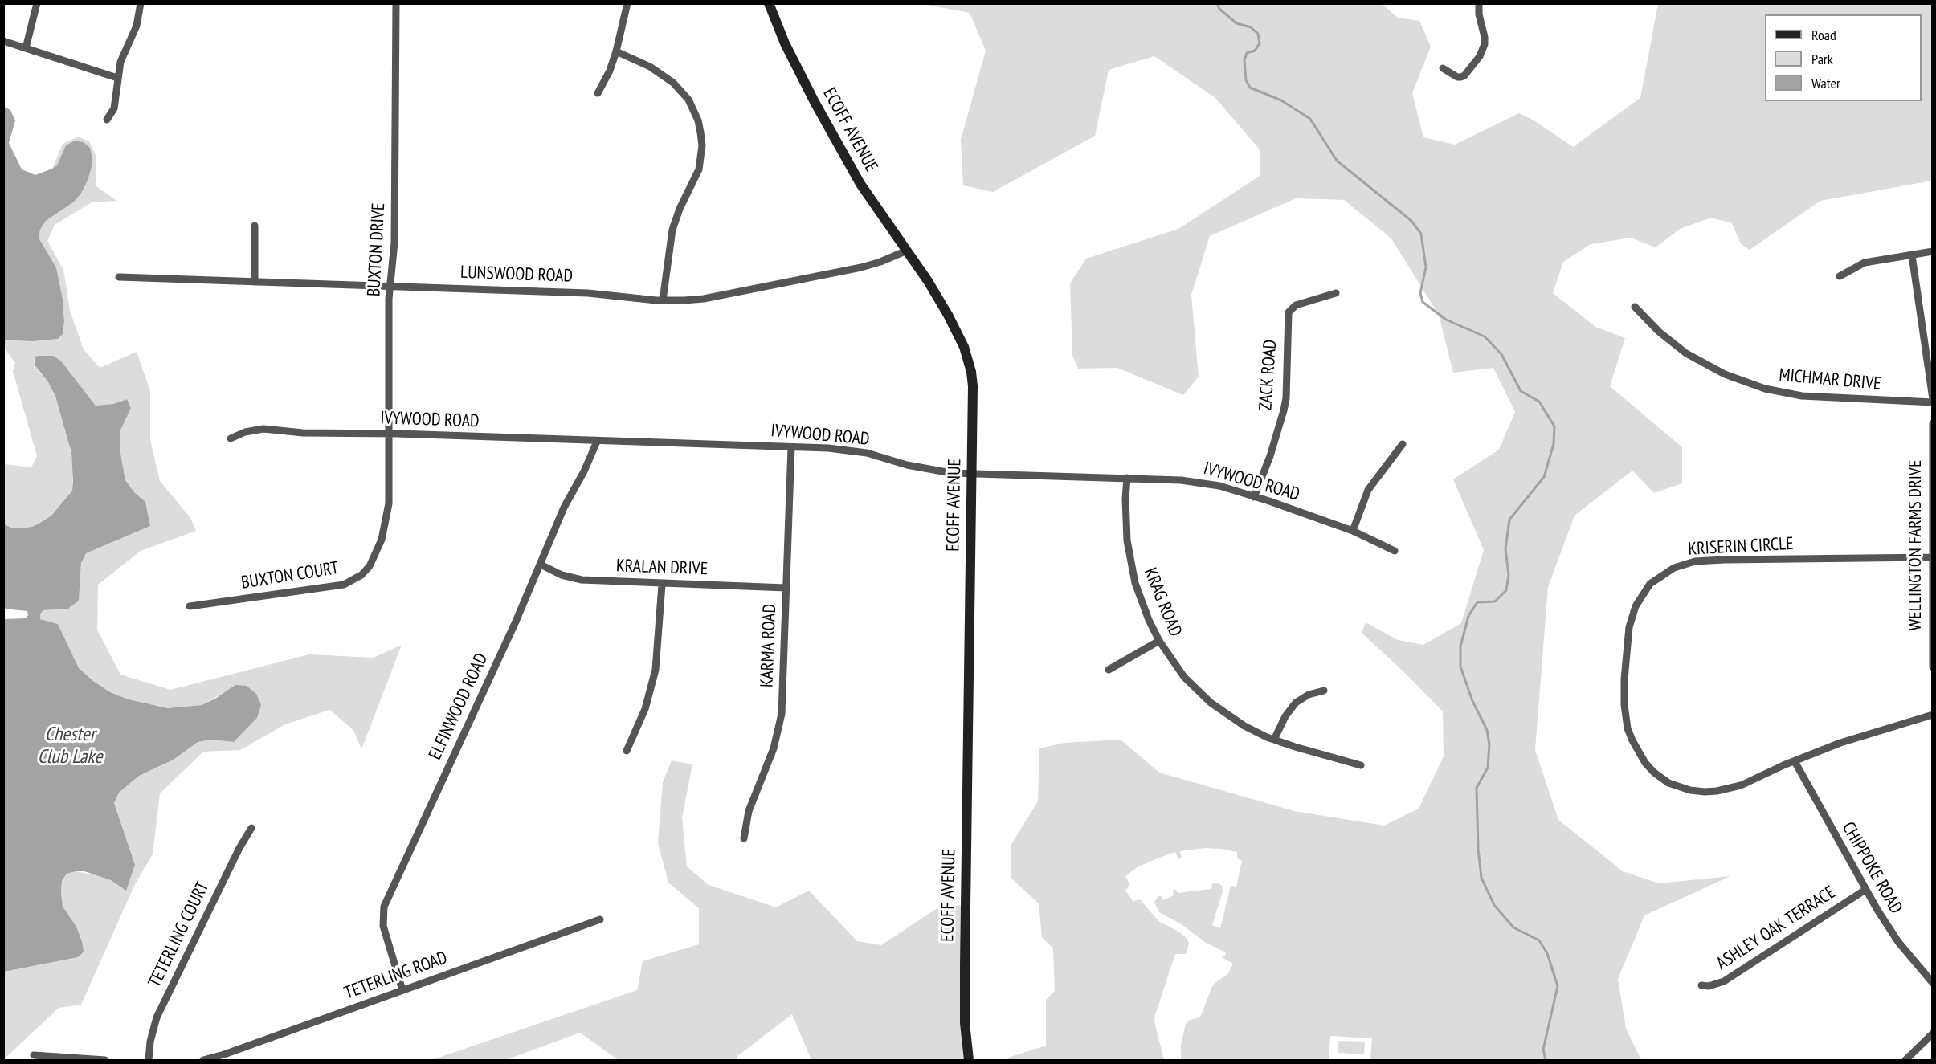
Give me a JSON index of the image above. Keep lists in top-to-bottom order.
{
  "streets": {
    "street": [
      "ECOFF AVENUE",
      "BUXTON DRIVE",
      "LUNSWOOD ROAD",
      "ZACK ROAD",
      "MICHMAR DRIVE",
      "IVYWOOD ROAD",
      "WELLINGTON FARMS DRIVE",
      "KRISERIN CIRCLE",
      "KRALAN DRIVE",
      "BUXTON COURT",
      "KRAG ROAD",
      "KARMA ROAD",
      "ELFINWOOD ROAD",
      "CHIPPOKE ROAD",
      "ASHLEY OAK TERRACE",
      "TETERLING COURT",
      "TETERLING ROAD"
    ]
  },
  "crossings": [
    ["ECOFF AVENUE", "LUNSWOOD ROAD"],
    ["ECOFF AVENUE", "IVYWOOD ROAD"],
    ["BUXTON DRIVE", "LUNSWOOD ROAD"],
    ["BUXTON DRIVE", "IVYWOOD ROAD"],
    ["BUXTON DRIVE", "BUXTON COURT"],
    ["ZACK ROAD", "IVYWOOD ROAD"],
    ["IVYWOOD ROAD", "BUXTON COURT"],
    ["IVYWOOD ROAD", "KRAG ROAD"],
    ["IVYWOOD ROAD", "KARMA ROAD"],
    ["IVYWOOD ROAD", "ELFINWOOD ROAD"],
    ["WELLINGTON FARMS DRIVE", "KRISERIN CIRCLE"],
    ["KRISERIN CIRCLE", "CHIPPOKE ROAD"],
    ["KRALAN DRIVE", "KARMA ROAD"],
    ["KRALAN DRIVE", "ELFINWOOD ROAD"],
    ["ELFINWOOD ROAD", "TETERLING ROAD"],
    ["CHIPPOKE ROAD", "ASHLEY OAK TERRACE"]
  ],
  "water": ["Chester Club Lake"],
  "legend": ["Road", "Park", "Water"]
}
